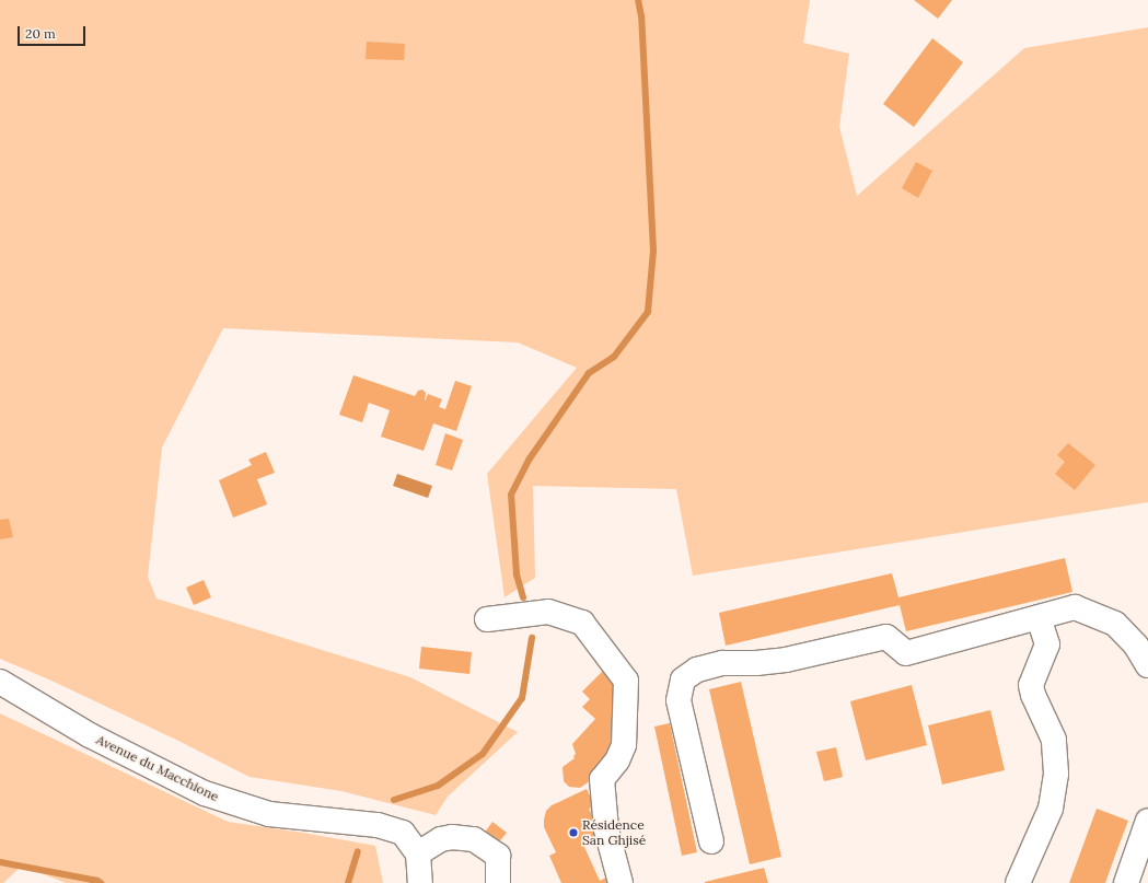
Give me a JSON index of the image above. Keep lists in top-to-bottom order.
{
  "streets": {
    "street": ["Avenue du Macchione"]
  },
  "places": ["Résidence San Ghjisé"],
  "scale_bar": "20 m"
}
